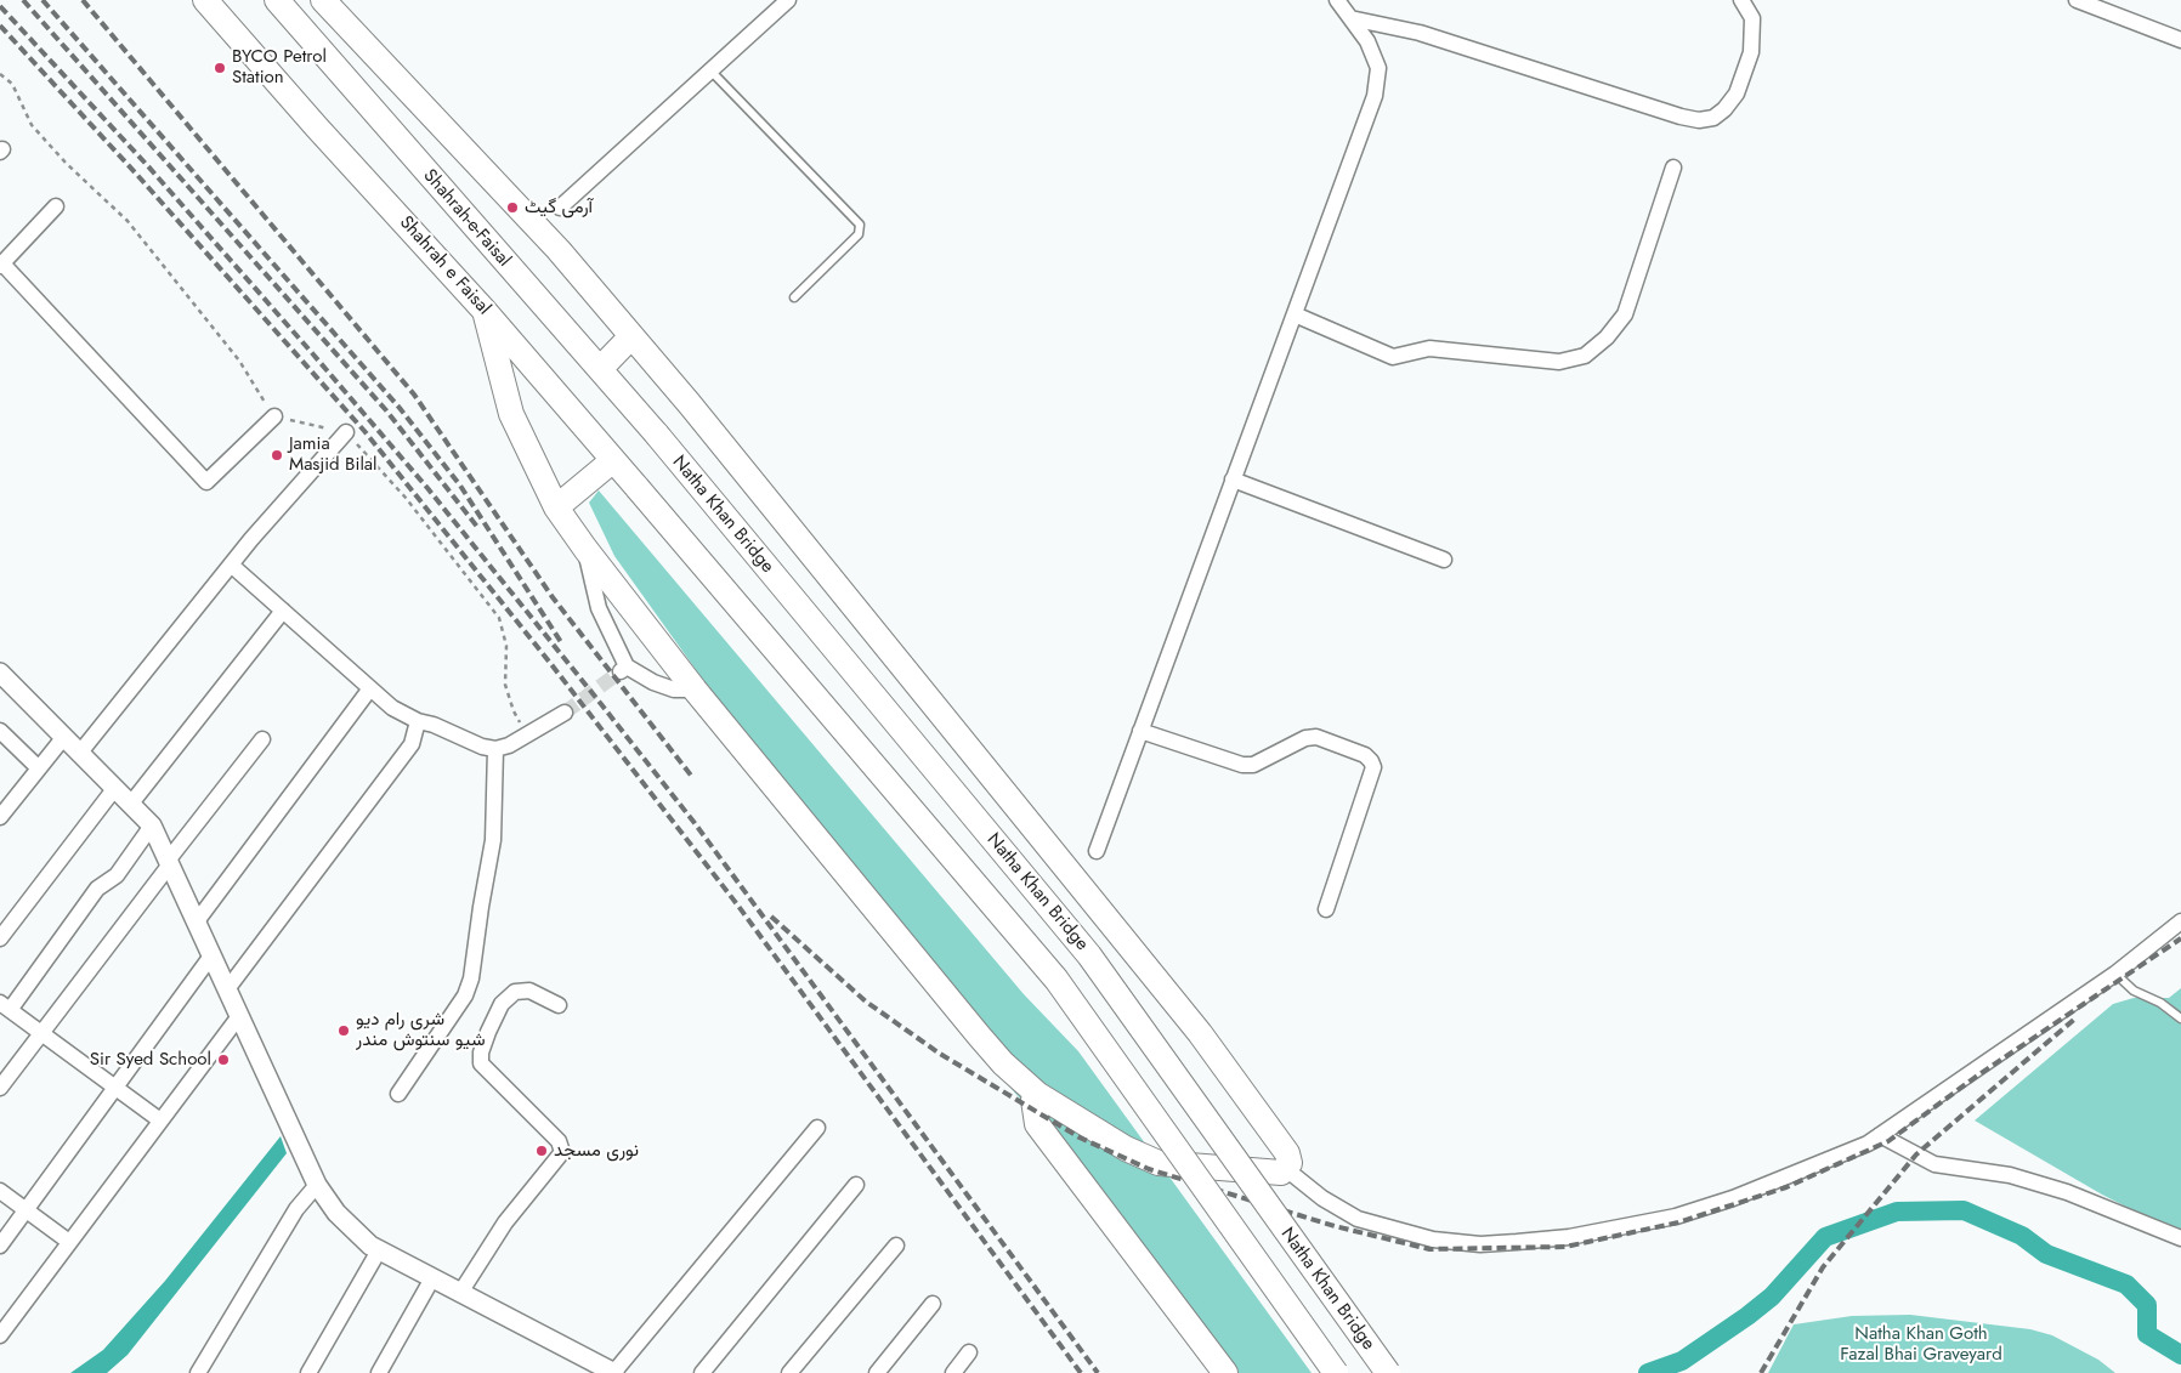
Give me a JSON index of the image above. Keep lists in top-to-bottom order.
{
  "streets": {
    "highway": ["Shahrah-e-Faisal", "Shahrah e Faisal", "Natha Khan Bridge"]
  },
  "crossings": [
    ["Shahrah-e-Faisal", "Natha Khan Bridge"]
  ],
  "parks": ["Natha Khan Goth Fazal Bhai Graveyard"],
  "places": [
    "BYCO Petrol Station",
    "آرمی گیٹ",
    "Jamia Masjid Bilal",
    "شری رام دیو شیو سنتوش مندر",
    "Sir Syed School",
    "نوری مسجد"
  ]
}
